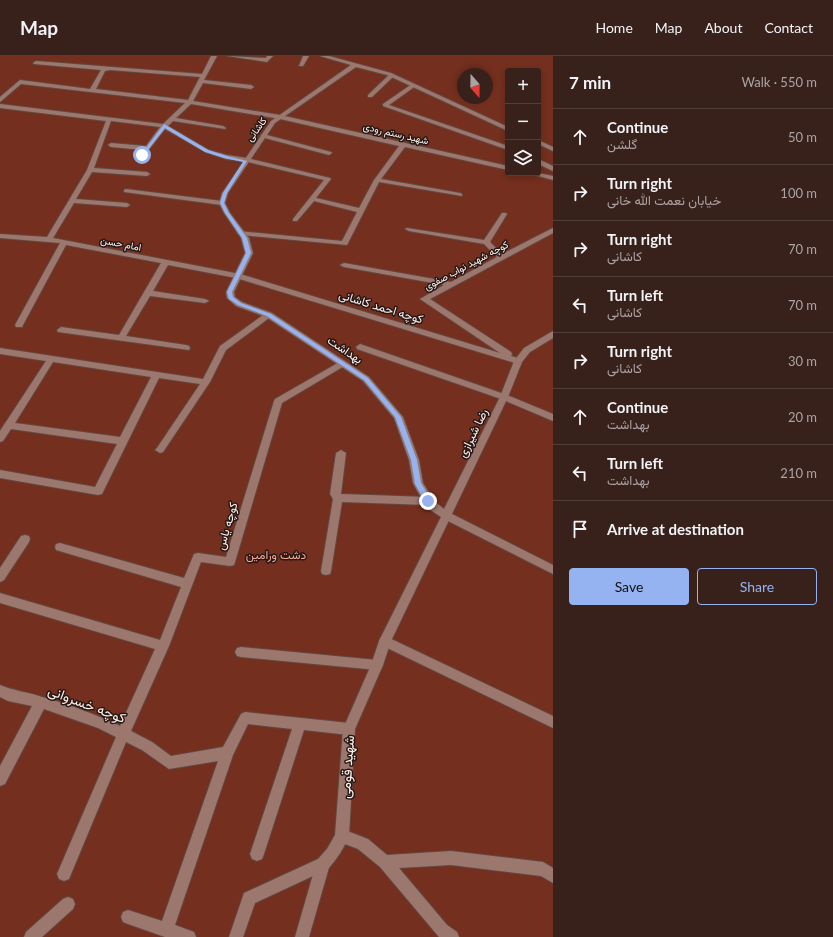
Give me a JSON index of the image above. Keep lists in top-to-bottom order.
{
  "streets": {
    "street": [
      "کاشانی",
      "شهید رستم رودی",
      "امام حسن",
      "کوچه شهید نواب صفوی",
      "کوچه احمد کاشانی",
      "بهداشت",
      "رضا شیرازی",
      "کوچه یاس",
      "کوچه خسروانی",
      "شهید قومی"
    ]
  },
  "crossings": [
    ["کاشانی", "شهید رستم رودی"],
    ["امام حسن", "کوچه احمد کاشانی"],
    ["امام حسن", "بهداشت"],
    ["کوچه شهید نواب صفوی", "کوچه احمد کاشانی"],
    ["کوچه شهید نواب صفوی", "رضا شیرازی"],
    ["کوچه احمد کاشانی", "بهداشت"],
    ["کوچه احمد کاشانی", "رضا شیرازی"],
    ["بهداشت", "رضا شیرازی"],
    ["بهداشت", "کوچه یاس"],
    ["بهداشت", "شهید قومی"],
    ["رضا شیرازی", "شهید قومی"],
    ["کوچه یاس", "کوچه خسروانی"]
  ],
  "parks": ["دشت ورامین"],
  "north": "bottom",
  "page": {
    "header": "Map",
    "nav": [
      "Home",
      "Map",
      "About",
      "Contact"
    ],
    "heading": ["7 min", "Walk · 550 m"],
    "map_buttons": ["+", "−"],
    "list": [
      ["Continue", "گلشن", "50 m"],
      ["Turn right", "خیابان نعمت الله خانی", "100 m"],
      ["Turn right", "کاشانی", "70 m"],
      ["Turn left", "کاشانی", "70 m"],
      ["Turn right", "کاشانی", "30 m"],
      ["Continue", "بهداشت", "20 m"],
      ["Turn left", "بهداشت", "210 m"],
      "Arrive at destination"
    ],
    "buttons": ["Save", "Share"]
  }
}
